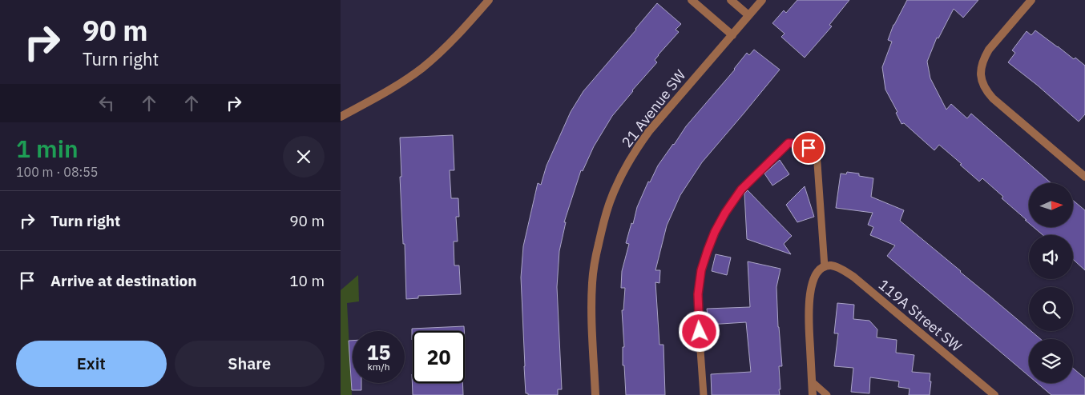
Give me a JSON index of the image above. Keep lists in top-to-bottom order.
{
  "streets": {
    "street": ["21 Avenue SW", "119A Street SW"]
  },
  "north": "right",
  "page": {
    "turn": ["90 m", "Turn right"],
    "heading": ["1 min", "100 m · 08:55"],
    "list": [
      {
        "name": "Turn right",
        "value": "90 m"
      },
      {
        "name": "Arrive at destination",
        "value": "10 m"
      }
    ],
    "speed": "15 km/h",
    "limit": "20",
    "buttons": ["Exit", "Share"]
  }
}
